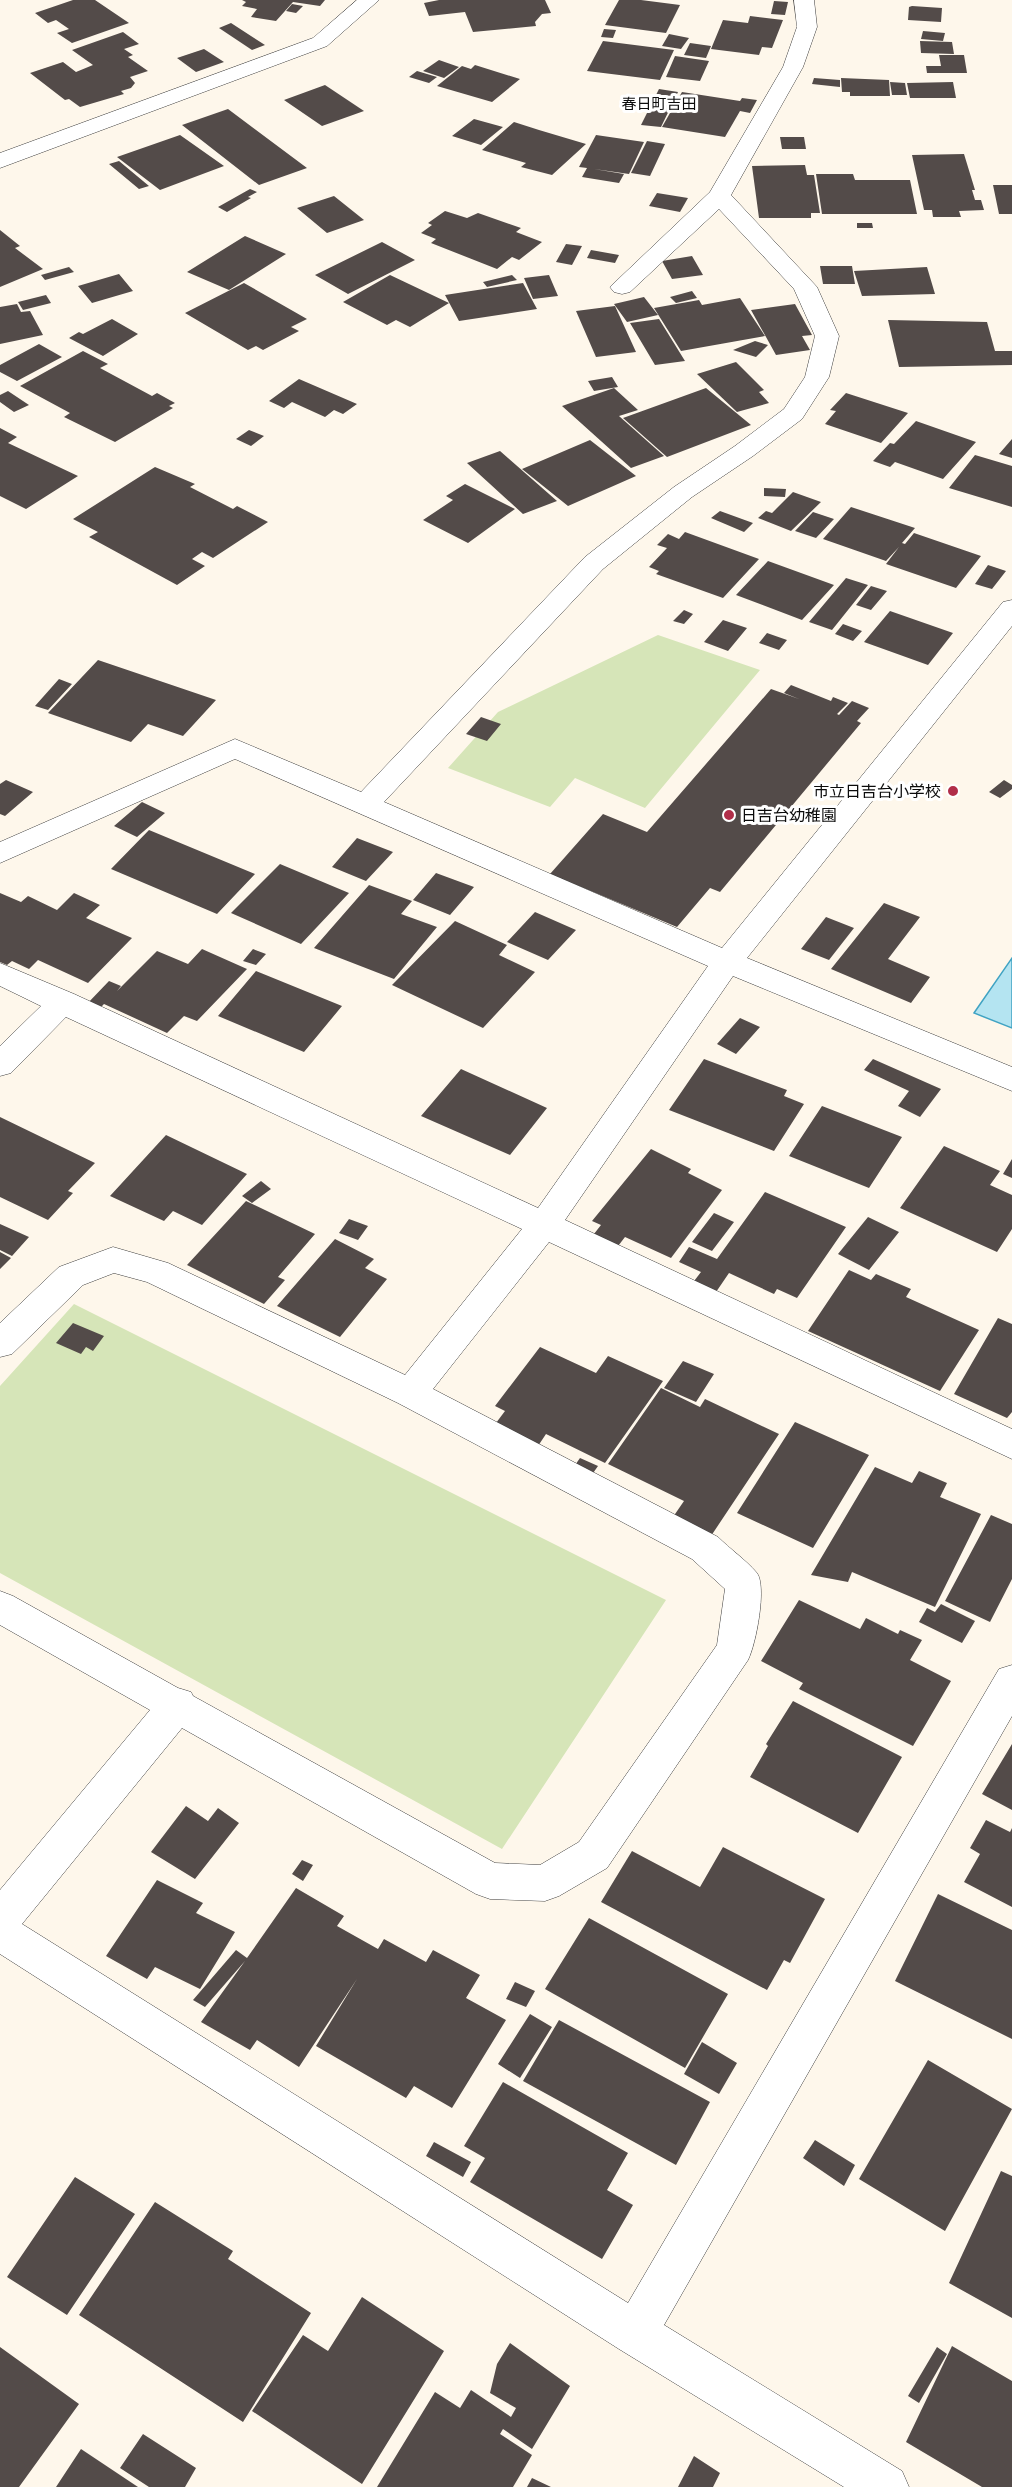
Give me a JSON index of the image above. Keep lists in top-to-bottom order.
{
  "districts": ["春日町吉田"],
  "places": ["市立日吉台小学校", "日吉台幼稚園"]
}
